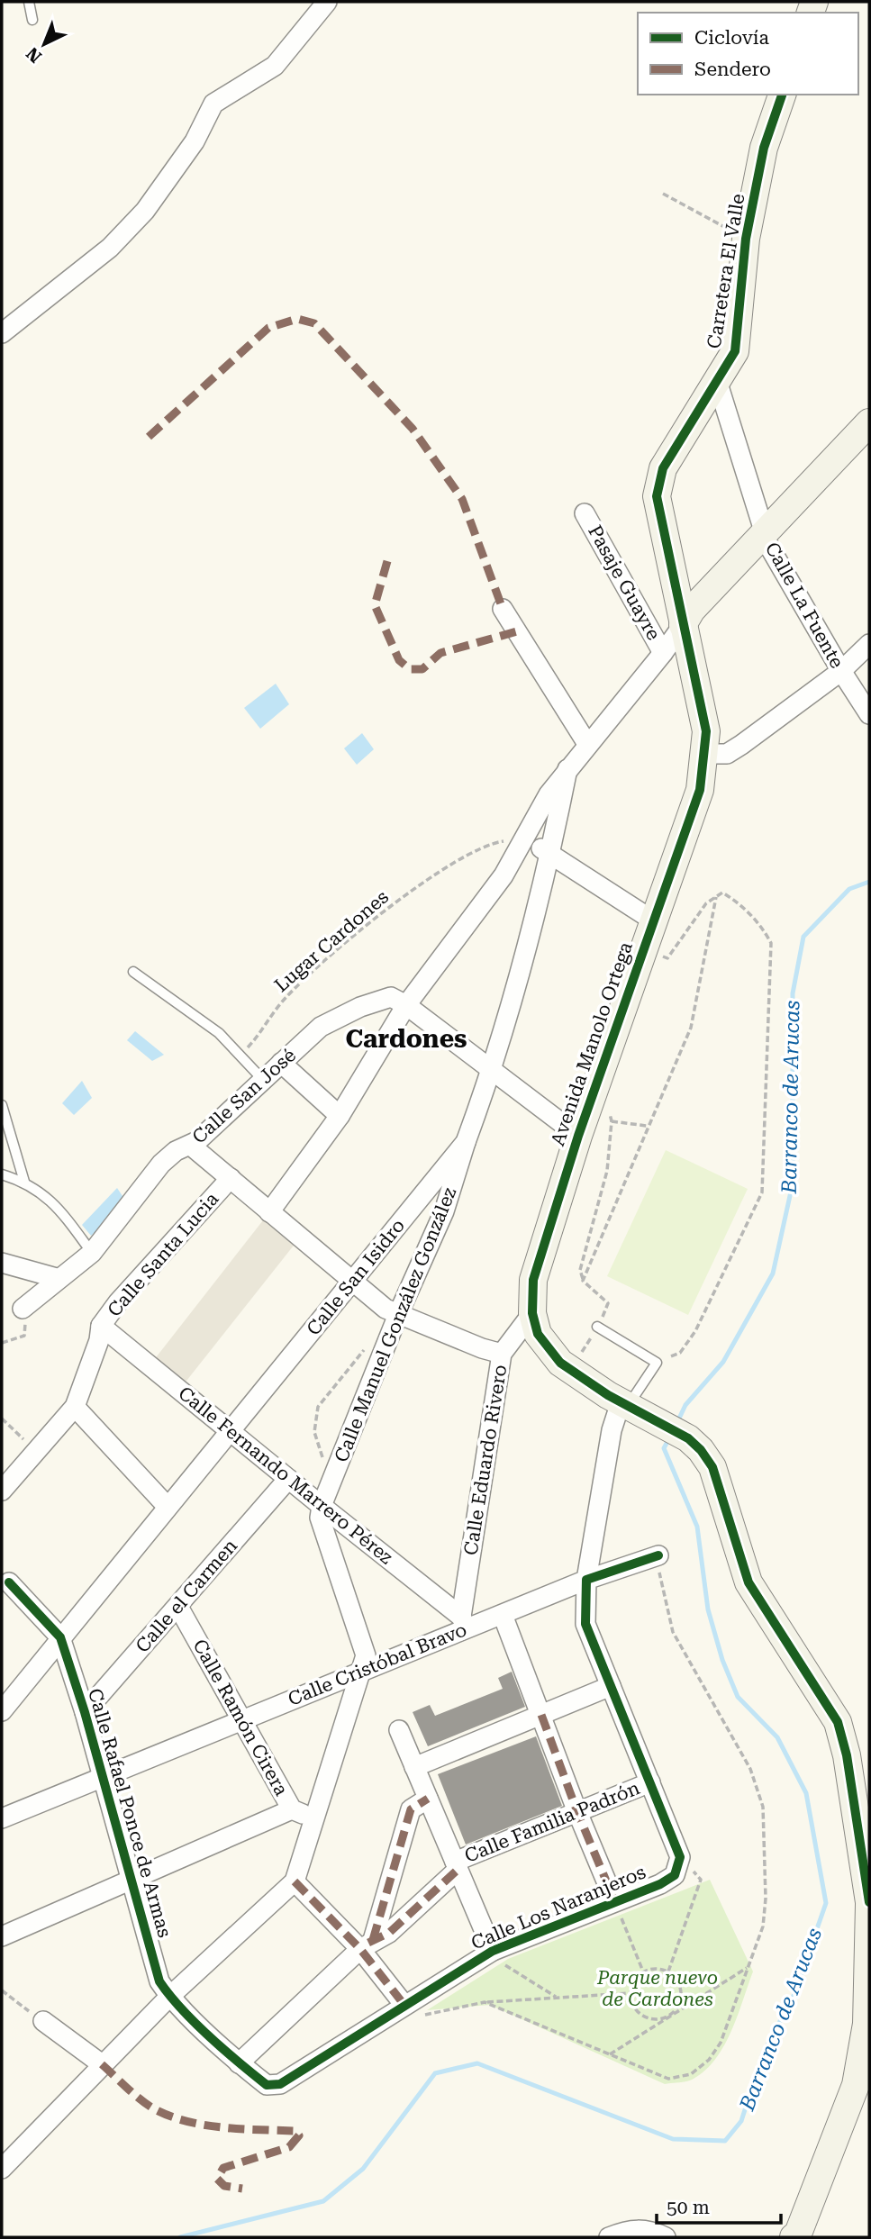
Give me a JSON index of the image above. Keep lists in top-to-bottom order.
{
  "streets": {
    "street": [
      "Carretera El Valle",
      "Pasaje Guayre",
      "Calle La Fuente",
      "Avenida Manolo Ortega",
      "Calle San José",
      "Calle Santa Lucia",
      "Calle San Isidro",
      "Calle Manuel González González",
      "Calle Eduardo Rivero",
      "Calle Fernando Marrero Pérez",
      "Calle el Carmen",
      "Calle Cristóbal Bravo",
      "Calle Ramón Cirera",
      "Calle Rafael Ponce de Armas",
      "Calle Familia Padrón",
      "Calle Los Naranjeros"
    ],
    "path": ["Lugar Cardones"]
  },
  "crossings": [
    ["Carretera El Valle", "Calle La Fuente"],
    ["Carretera El Valle", "Avenida Manolo Ortega"],
    ["Avenida Manolo Ortega", "Calle Eduardo Rivero"],
    ["Calle Santa Lucia", "Calle Fernando Marrero Pérez"],
    ["Calle San Isidro", "Calle Manuel González González"],
    ["Calle San Isidro", "Calle Fernando Marrero Pérez"],
    ["Calle San Isidro", "Calle Rafael Ponce de Armas"],
    ["Calle Manuel González González", "Calle Fernando Marrero Pérez"],
    ["Calle Eduardo Rivero", "Calle Fernando Marrero Pérez"],
    ["Calle Eduardo Rivero", "Calle Cristóbal Bravo"],
    ["Calle Fernando Marrero Pérez", "Calle el Carmen"],
    ["Calle Fernando Marrero Pérez", "Calle Cristóbal Bravo"],
    ["Calle el Carmen", "Calle Ramón Cirera"],
    ["Calle el Carmen", "Calle Rafael Ponce de Armas"],
    ["Calle Cristóbal Bravo", "Calle Ramón Cirera"],
    ["Calle Cristóbal Bravo", "Calle Rafael Ponce de Armas"],
    ["Calle Rafael Ponce de Armas", "Calle Los Naranjeros"]
  ],
  "districts": ["Cardones"],
  "water": ["Barranco de Arucas"],
  "parks": ["Parque nuevo de Cardones"],
  "legend": ["Ciclovía", "Sendero"],
  "scale_bar": "50 m",
  "north": "bottom left"
}
